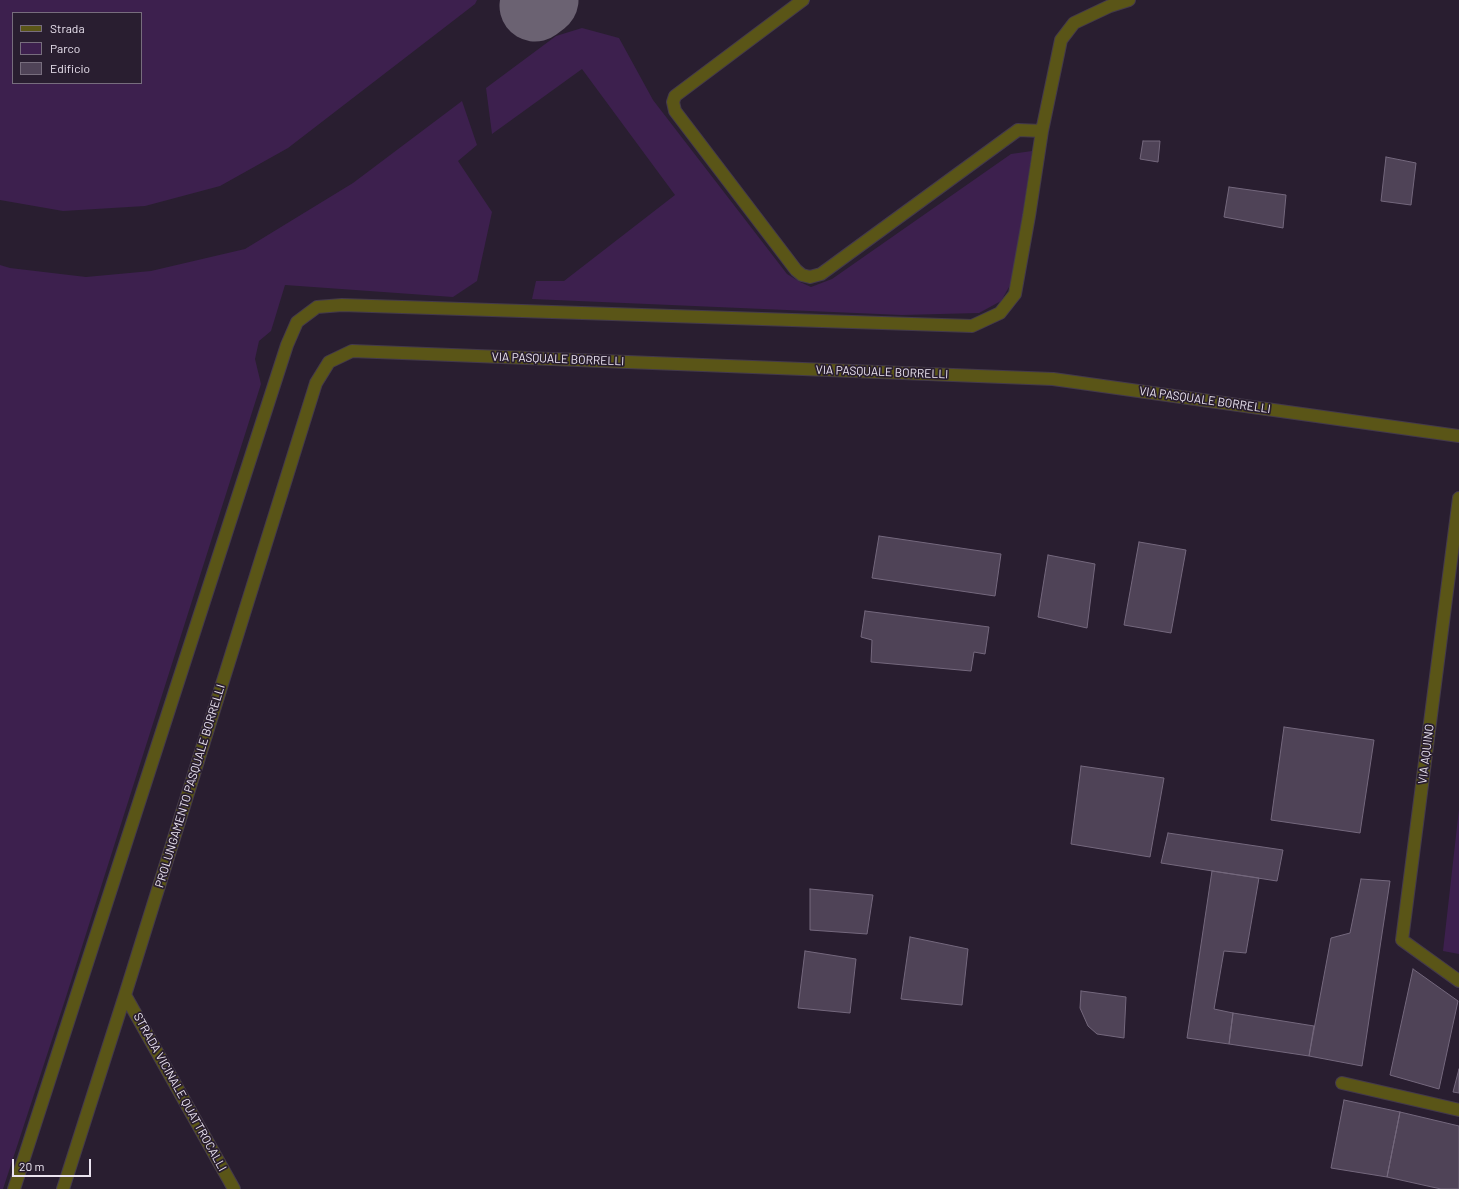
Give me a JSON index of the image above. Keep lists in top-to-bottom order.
{
  "streets": {
    "street": [
      "VIA PASQUALE BORRELLI",
      "VIA AQUINO",
      "PROLUNGAMENTO PASQUALE BORRELLI",
      "STRADA VICINALE QUATTROCALLI"
    ]
  },
  "crossings": [
    ["VIA PASQUALE BORRELLI", "PROLUNGAMENTO PASQUALE BORRELLI"],
    ["PROLUNGAMENTO PASQUALE BORRELLI", "STRADA VICINALE QUATTROCALLI"]
  ],
  "legend": ["Strada", "Parco", "Edificio"],
  "scale_bar": "20 m"
}
